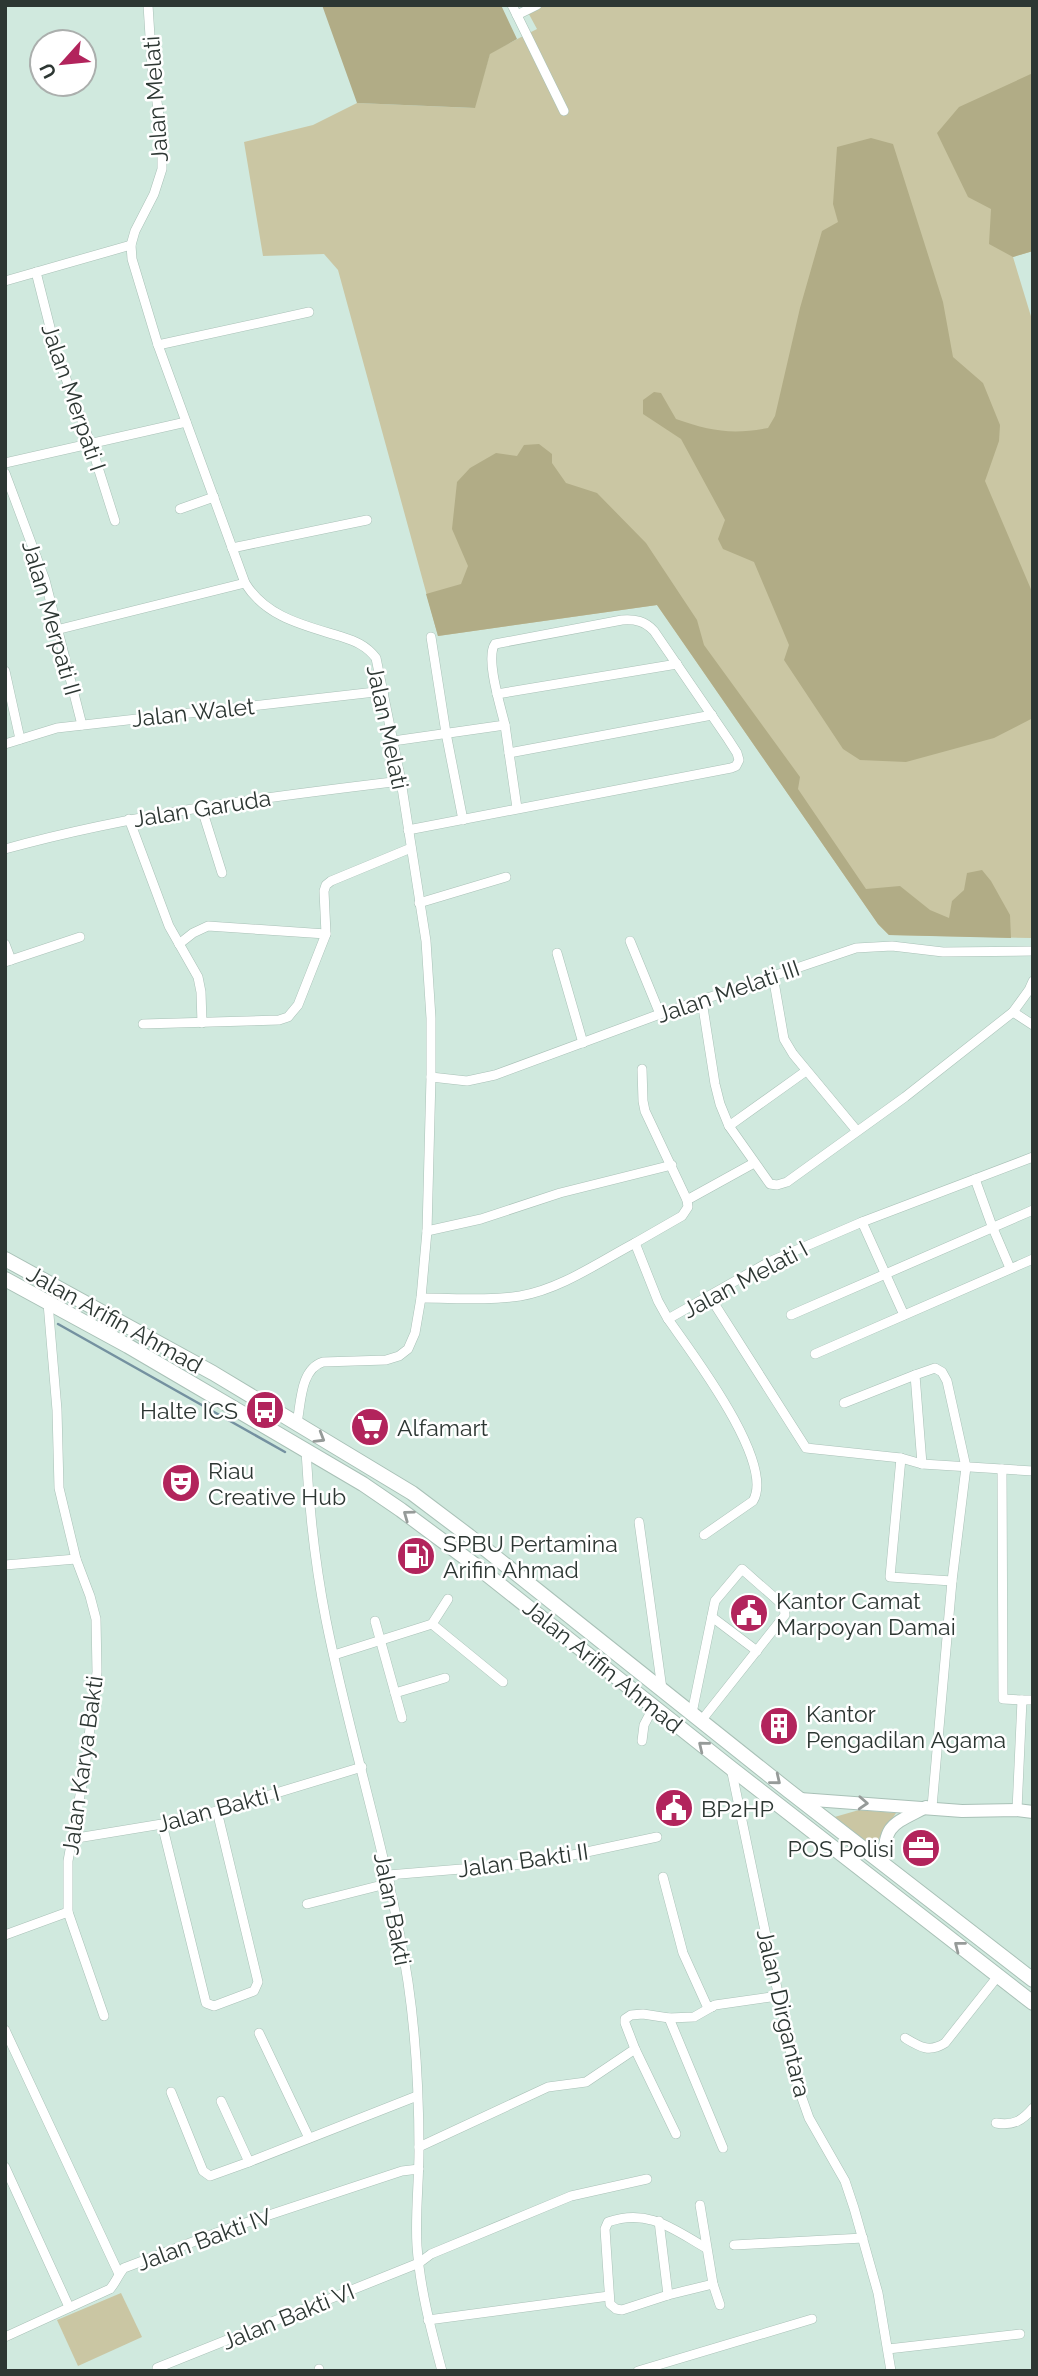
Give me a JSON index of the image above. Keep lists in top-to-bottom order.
{
  "streets": {
    "main road": ["Jalan Arifin Ahmad"],
    "street": [
      "Jalan Melati",
      "Jalan Merpati I",
      "Jalan Merpati II",
      "Jalan Walet",
      "Jalan Garuda",
      "Jalan Melati III",
      "Jalan Melati I",
      "Jalan Karya Bakti",
      "Jalan Bakti I",
      "Jalan Bakti II",
      "Jalan Bakti",
      "Jalan Dirgantara",
      "Jalan Bakti IV",
      "Jalan Bakti VI"
    ]
  },
  "crossings": [
    ["Jalan Melati", "Jalan Walet"],
    ["Jalan Melati", "Jalan Garuda"],
    ["Jalan Melati", "Jalan Melati III"],
    ["Jalan Melati", "Jalan Arifin Ahmad"],
    ["Jalan Merpati II", "Jalan Walet"],
    ["Jalan Arifin Ahmad", "Jalan Karya Bakti"],
    ["Jalan Arifin Ahmad", "Jalan Bakti"],
    ["Jalan Arifin Ahmad", "Jalan Dirgantara"],
    ["Jalan Karya Bakti", "Jalan Bakti I"],
    ["Jalan Bakti I", "Jalan Bakti"],
    ["Jalan Bakti II", "Jalan Bakti"],
    ["Jalan Bakti", "Jalan Bakti IV"],
    ["Jalan Bakti", "Jalan Bakti VI"]
  ],
  "places": {
    "bus stop": ["Halte ICS"],
    "supermarket": ["Alfamart"],
    "theatre": ["Riau Creative Hub"],
    "fuel station": ["SPBU Pertamina Arifin Ahmad"],
    "public building": ["Kantor Camat Marpoyan Damai", "BP2HP"],
    "building": ["Kantor Pengadilan Agama"],
    "office": ["POS Polisi"]
  },
  "north": "bottom left"
}
